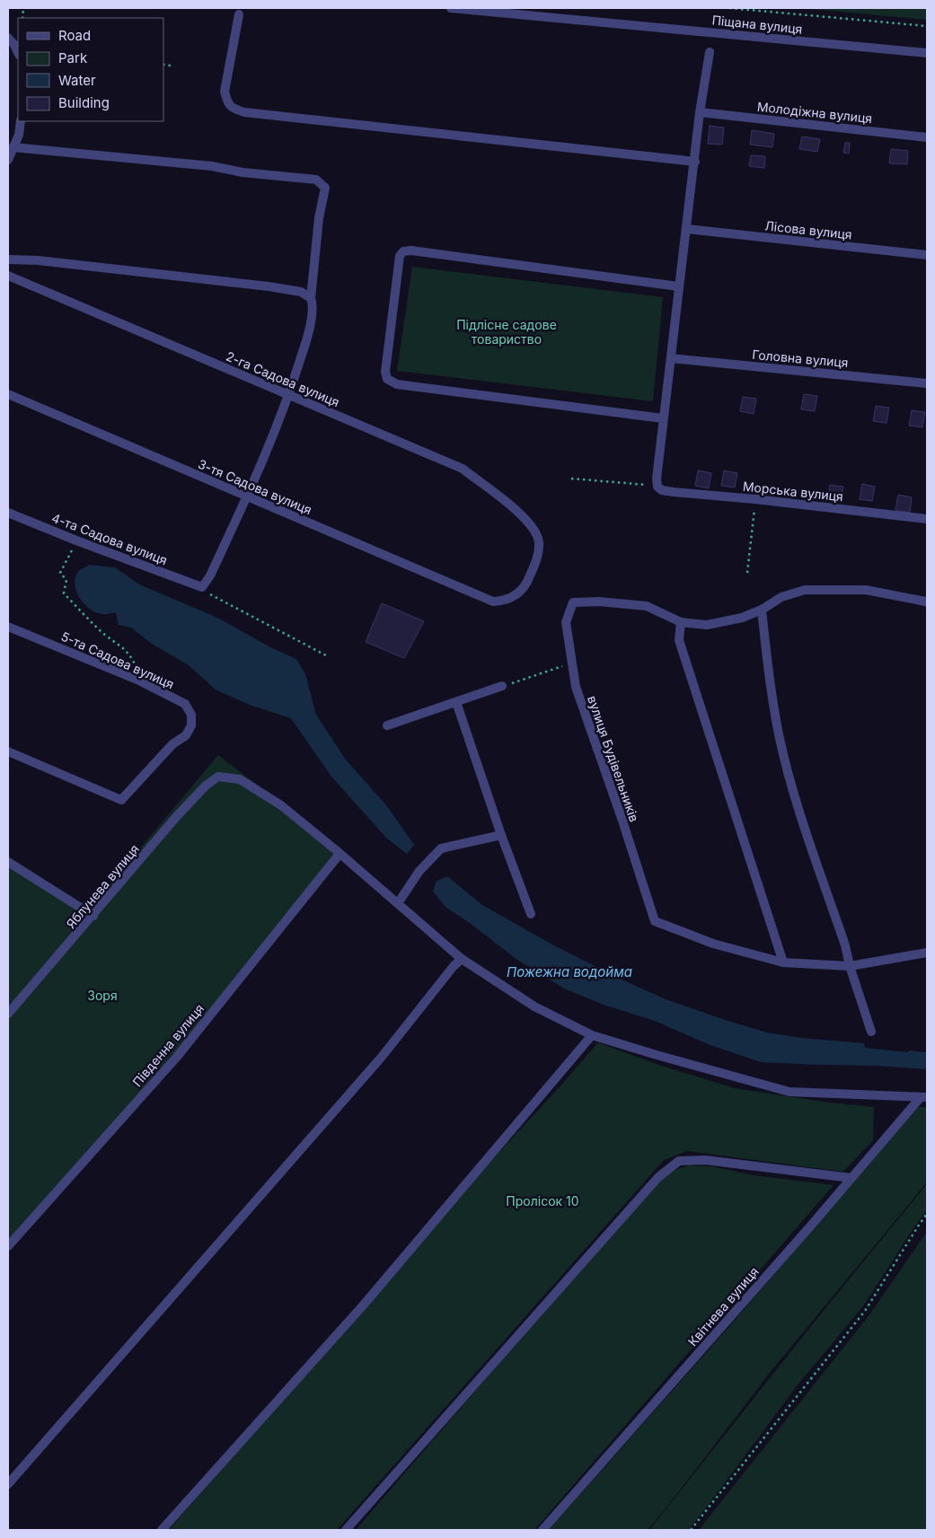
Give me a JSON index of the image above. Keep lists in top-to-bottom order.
{
  "streets": {
    "street": [
      "Піщана вулиця",
      "Молодіжна вулиця",
      "Лісова вулиця",
      "Головна вулиця",
      "2-га Садова вулиця",
      "3-тя Садова вулиця",
      "Морська вулиця",
      "4-та Садова вулиця",
      "5-та Садова вулиця",
      "вулиця Будівельників",
      "Яблунева вулиця",
      "Південна вулиця",
      "Квітнева вулиця"
    ]
  },
  "crossings": [
    ["2-га Садова вулиця", "3-тя Садова вулиця"],
    ["Яблунева вулиця", "Південна вулиця"]
  ],
  "water": ["Пожежна водойма"],
  "parks": ["Підлісне садове товариство", "Зоря", "Пролісок 10"],
  "legend": [
    "Road",
    "Park",
    "Water",
    "Building"
  ]
}
